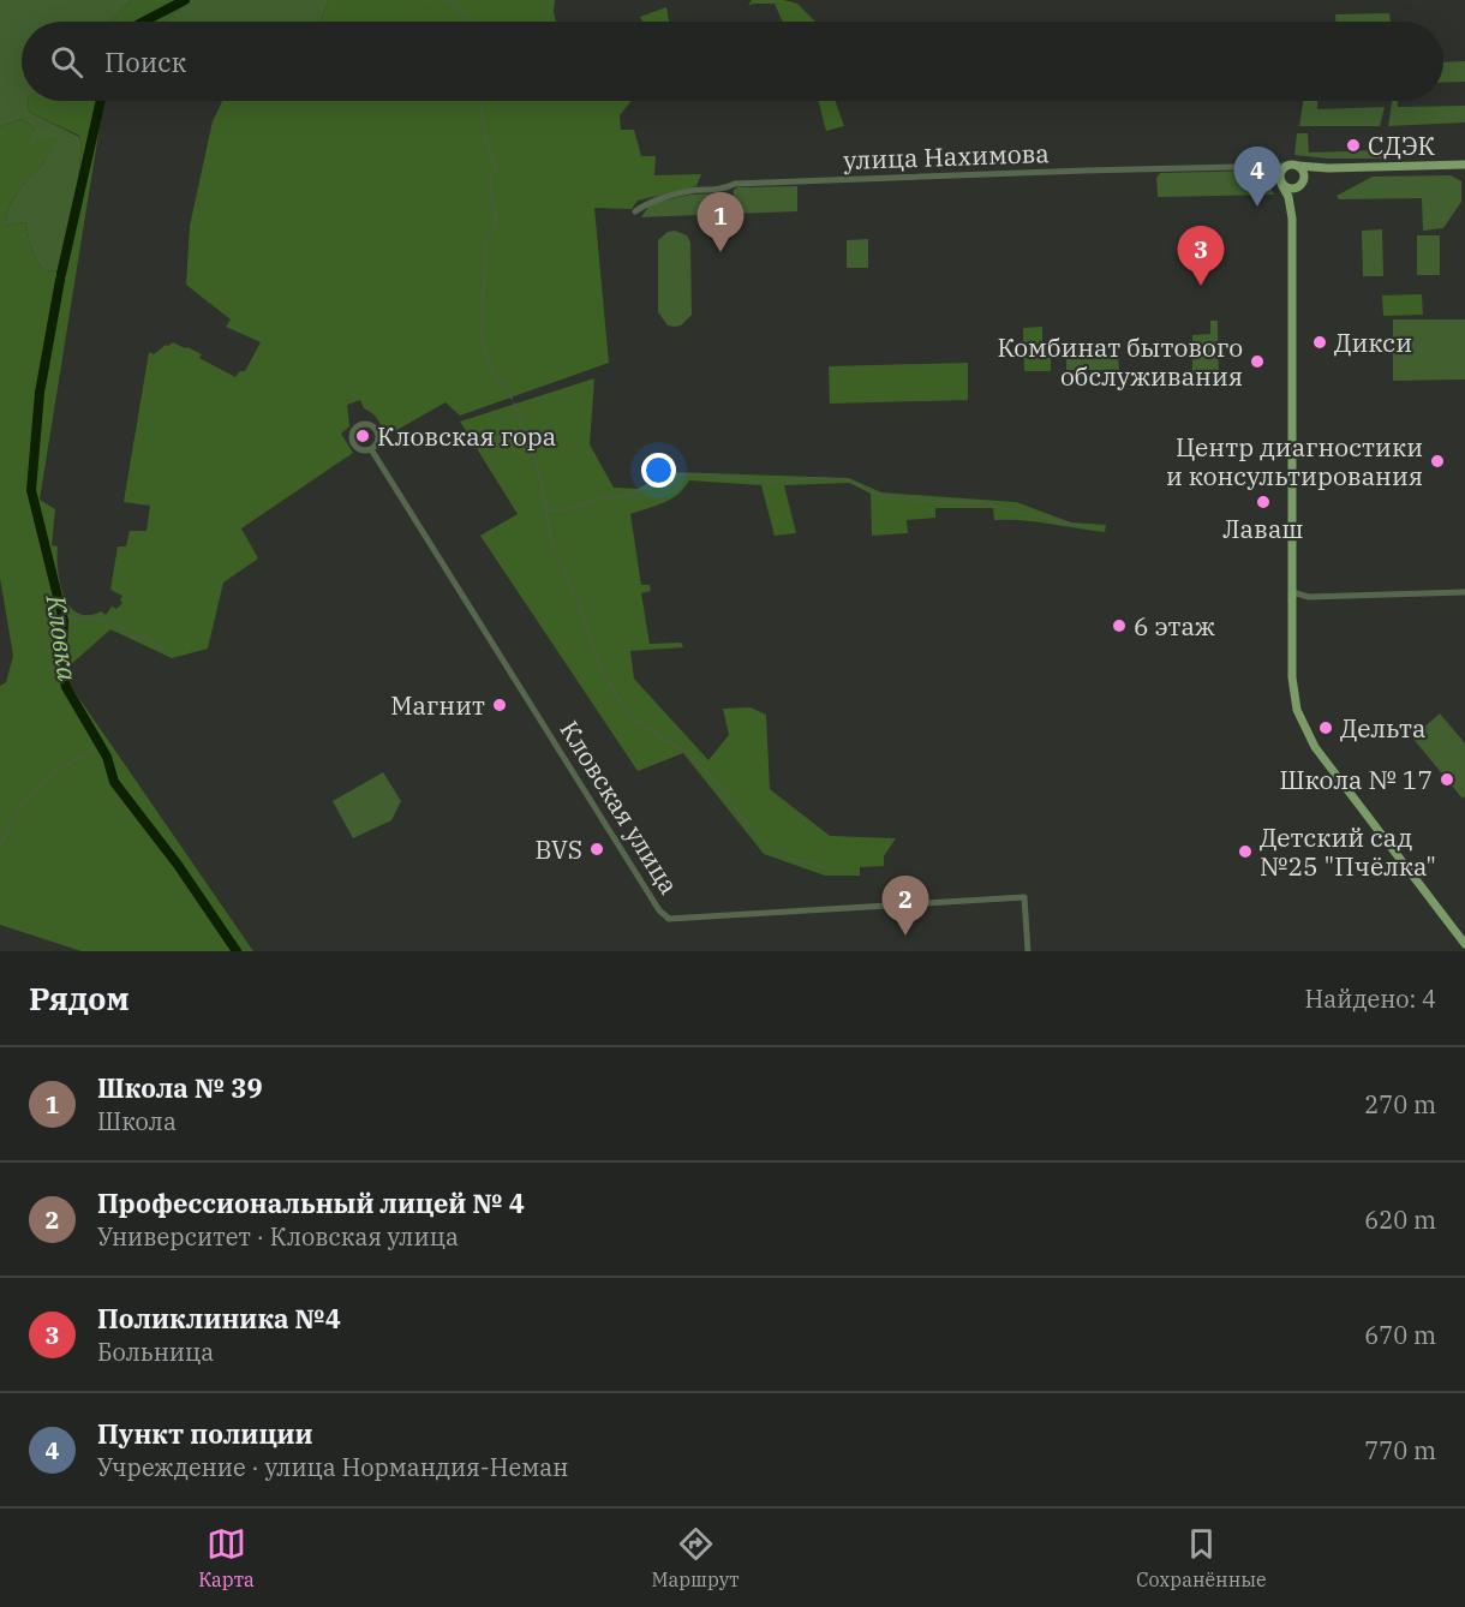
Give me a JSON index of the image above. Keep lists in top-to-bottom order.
{
  "streets": {
    "street": ["улица Нахимова", "Кловская улица"]
  },
  "water": ["Кловка"],
  "places": [
    "СДЭК",
    "Дикси",
    "Комбинат бытового обслуживания",
    "Кловская гора",
    "Центр диагностики и консультирования",
    "Лаваш",
    "6 этаж",
    "Магнит",
    "Дельта",
    "Школа № 17",
    "BVS",
    "Детский сад №25 \"Пчёлка\""
  ],
  "page": {
    "search": "Поиск",
    "pins": [
      "4",
      "1",
      "3",
      "2"
    ],
    "heading": ["Рядом", "Найдено: 4"],
    "list": [
      {
        "mark": "1",
        "name": "Школа № 39",
        "note": "Школа",
        "value": "270 m"
      },
      {
        "mark": "2",
        "name": "Профессиональный лицей № 4",
        "note": "Университет · Кловская улица",
        "value": "620 m"
      },
      {
        "mark": "3",
        "name": "Поликлиника №4",
        "note": "Больница",
        "value": "670 m"
      },
      {
        "mark": "4",
        "name": "Пункт полиции",
        "note": "Учреждение · улица Нормандия-Неман",
        "value": "770 m"
      }
    ],
    "nav": ["Карта", "Маршрут", "Сохранённые"]
  }
}
